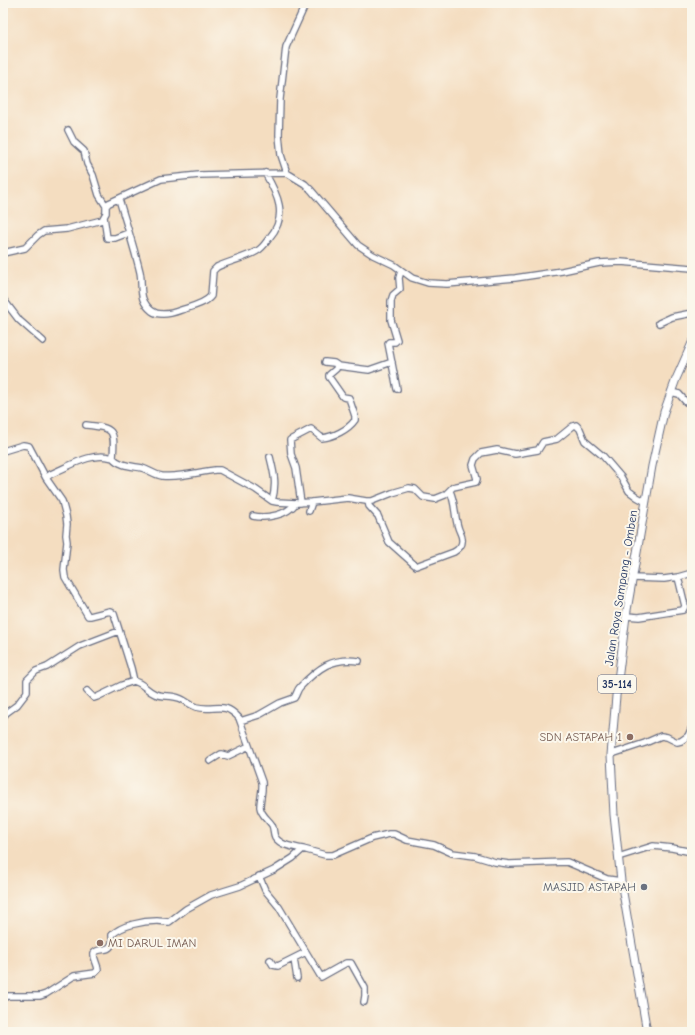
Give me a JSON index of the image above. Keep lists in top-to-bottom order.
{
  "streets": {
    "main road": ["Jalan Raya Sampang - Omben", "35-114"]
  },
  "places": ["SDN ASTAPAH 1", "MASJID ASTAPAH", "MI DARUL IMAN"]
}
